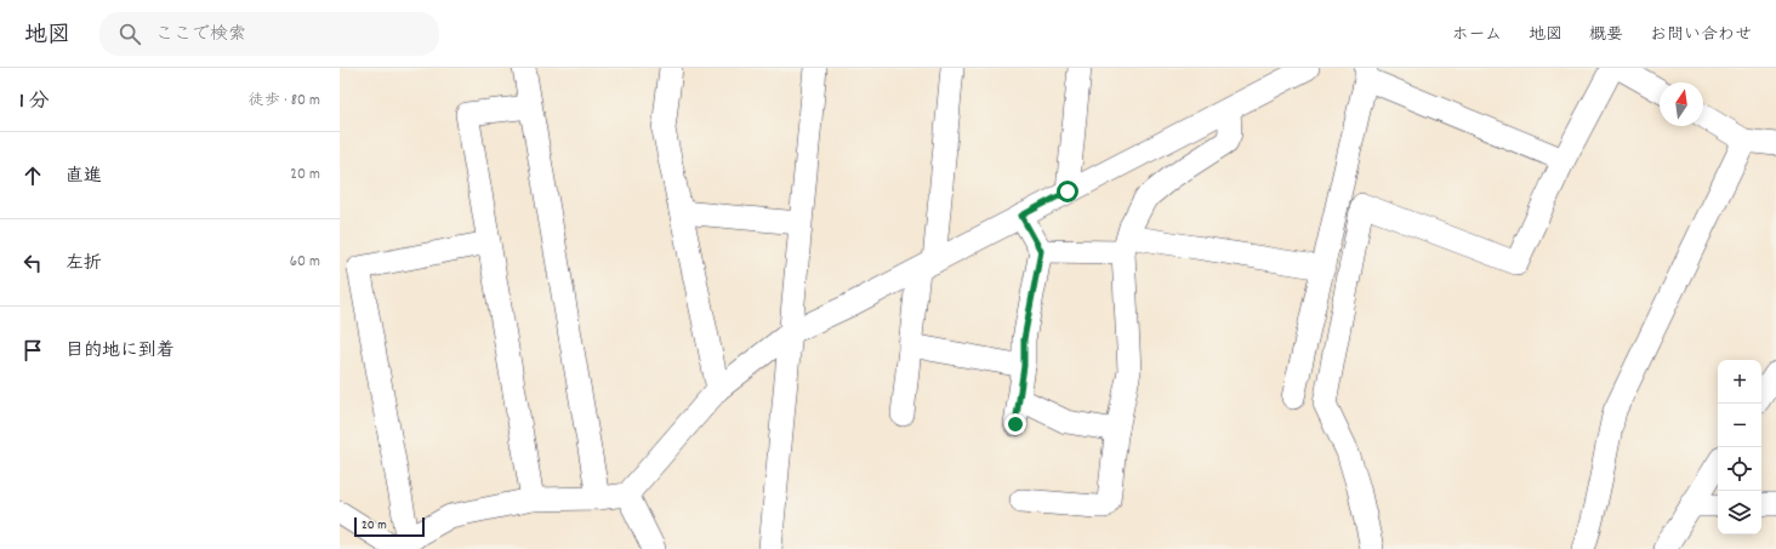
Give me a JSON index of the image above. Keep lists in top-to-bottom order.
{
  "scale_bar": "20 m",
  "north": "top",
  "page": {
    "header": "地図",
    "search": "ここで検索",
    "nav": [
      "ホーム",
      "地図",
      "概要",
      "お問い合わせ"
    ],
    "heading": ["1 分", "徒歩 · 80 m"],
    "list": [
      ["直進", "20 m"],
      ["左折", "60 m"],
      "目的地に到着"
    ],
    "map_buttons": ["+", "−"],
    "scale": "20 m"
  }
}
